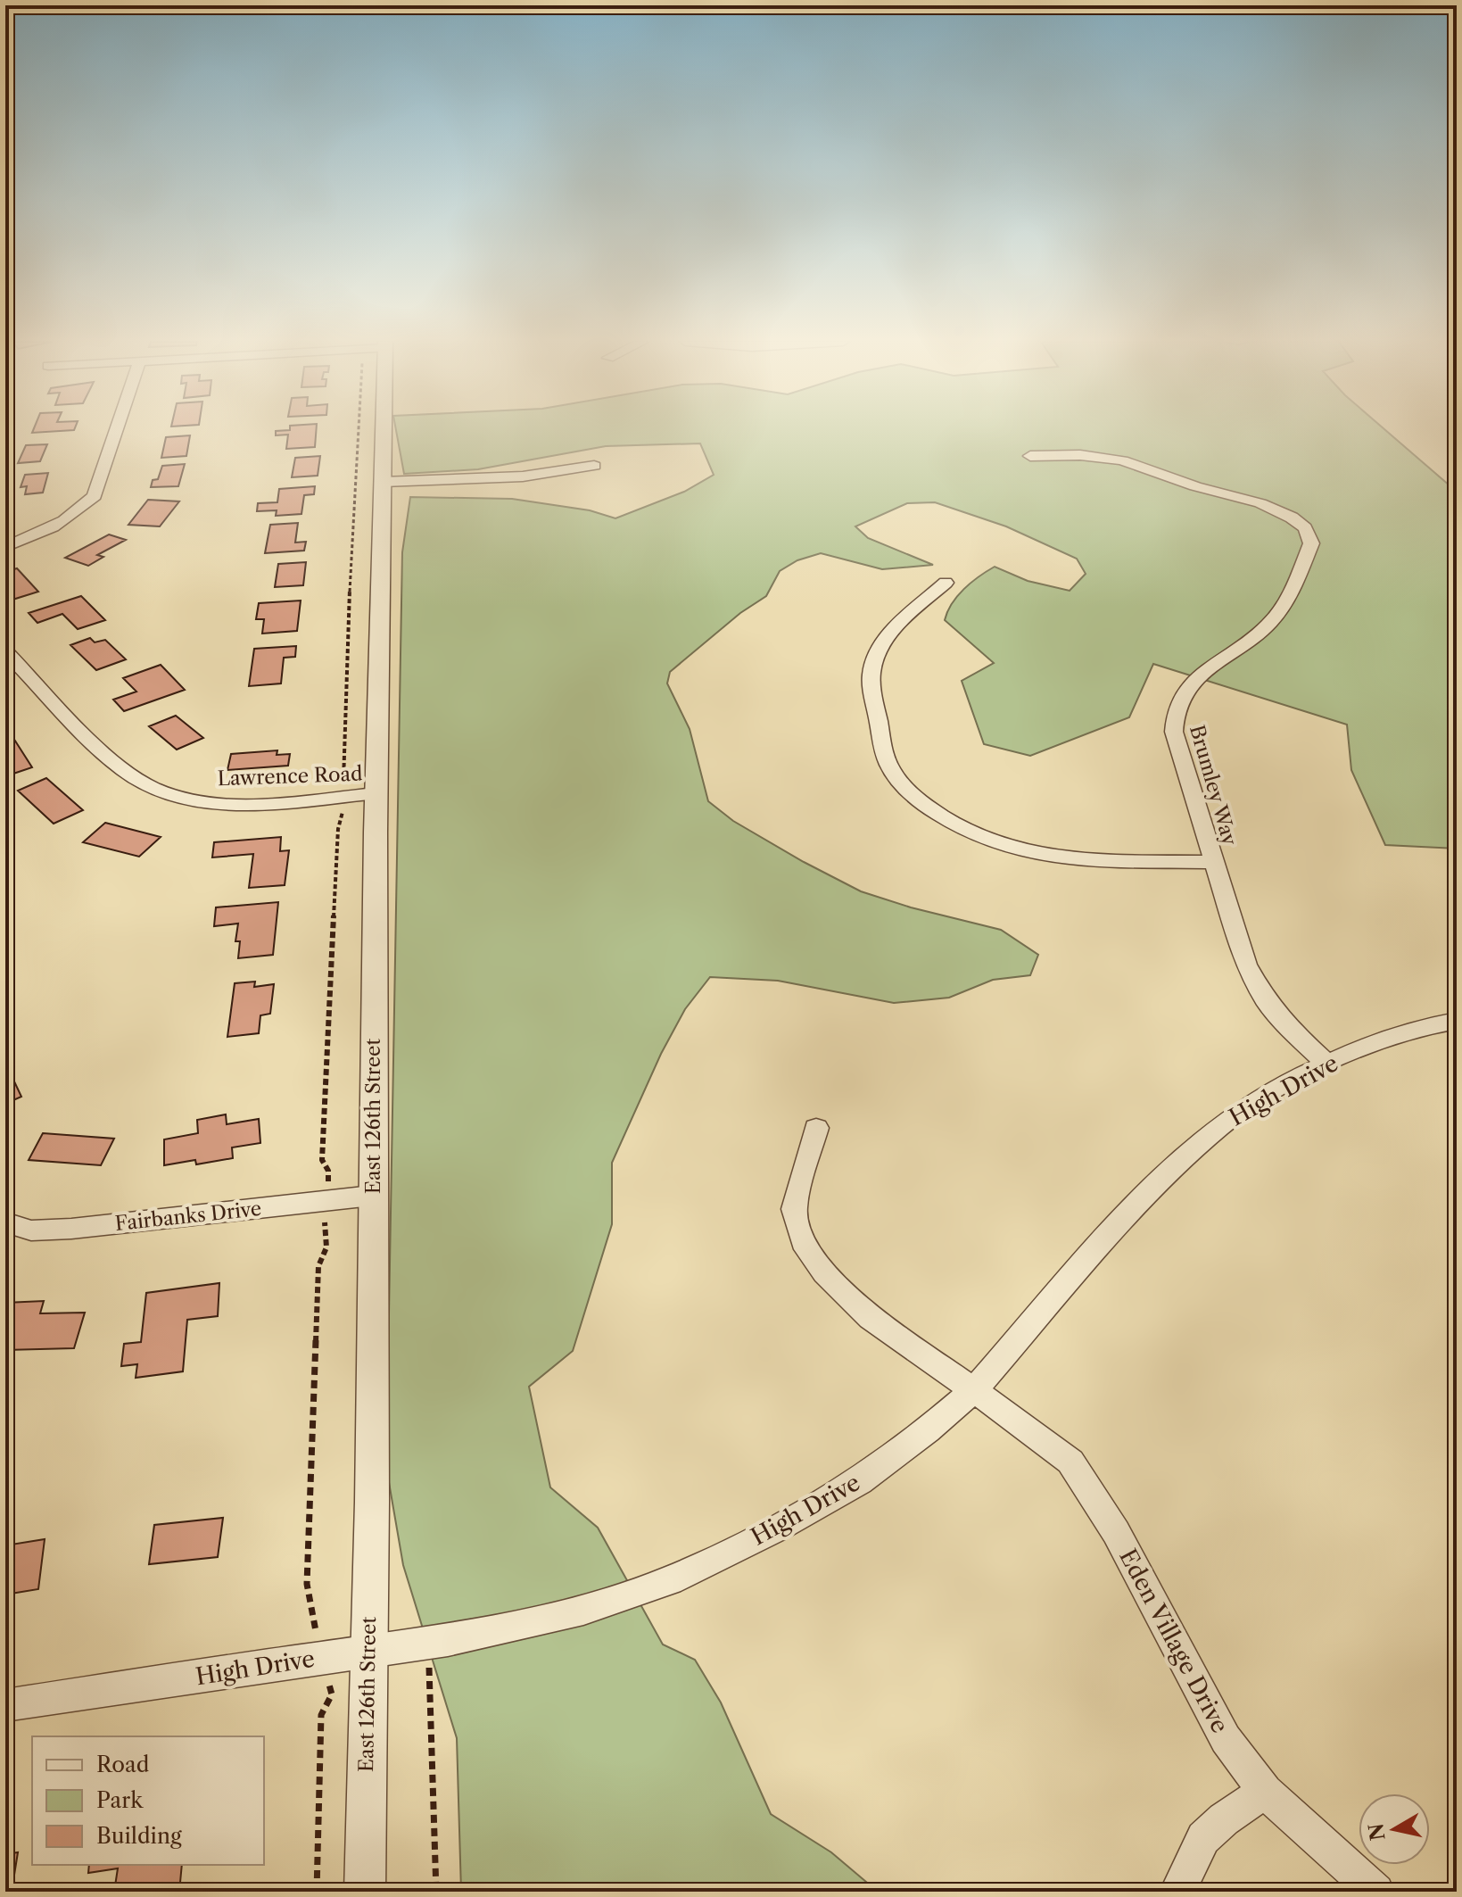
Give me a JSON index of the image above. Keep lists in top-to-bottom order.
{
  "streets": {
    "street": [
      "Lawrence Road",
      "Brumley Way",
      "High Drive",
      "East 126th Street",
      "Fairbanks Drive",
      "Eden Village Drive"
    ]
  },
  "crossings": [
    ["Lawrence Road", "East 126th Street"],
    ["Brumley Way", "High Drive"],
    ["High Drive", "East 126th Street"],
    ["High Drive", "Eden Village Drive"],
    ["East 126th Street", "Fairbanks Drive"]
  ],
  "legend": ["Road", "Park", "Building"],
  "north": "left"
}
